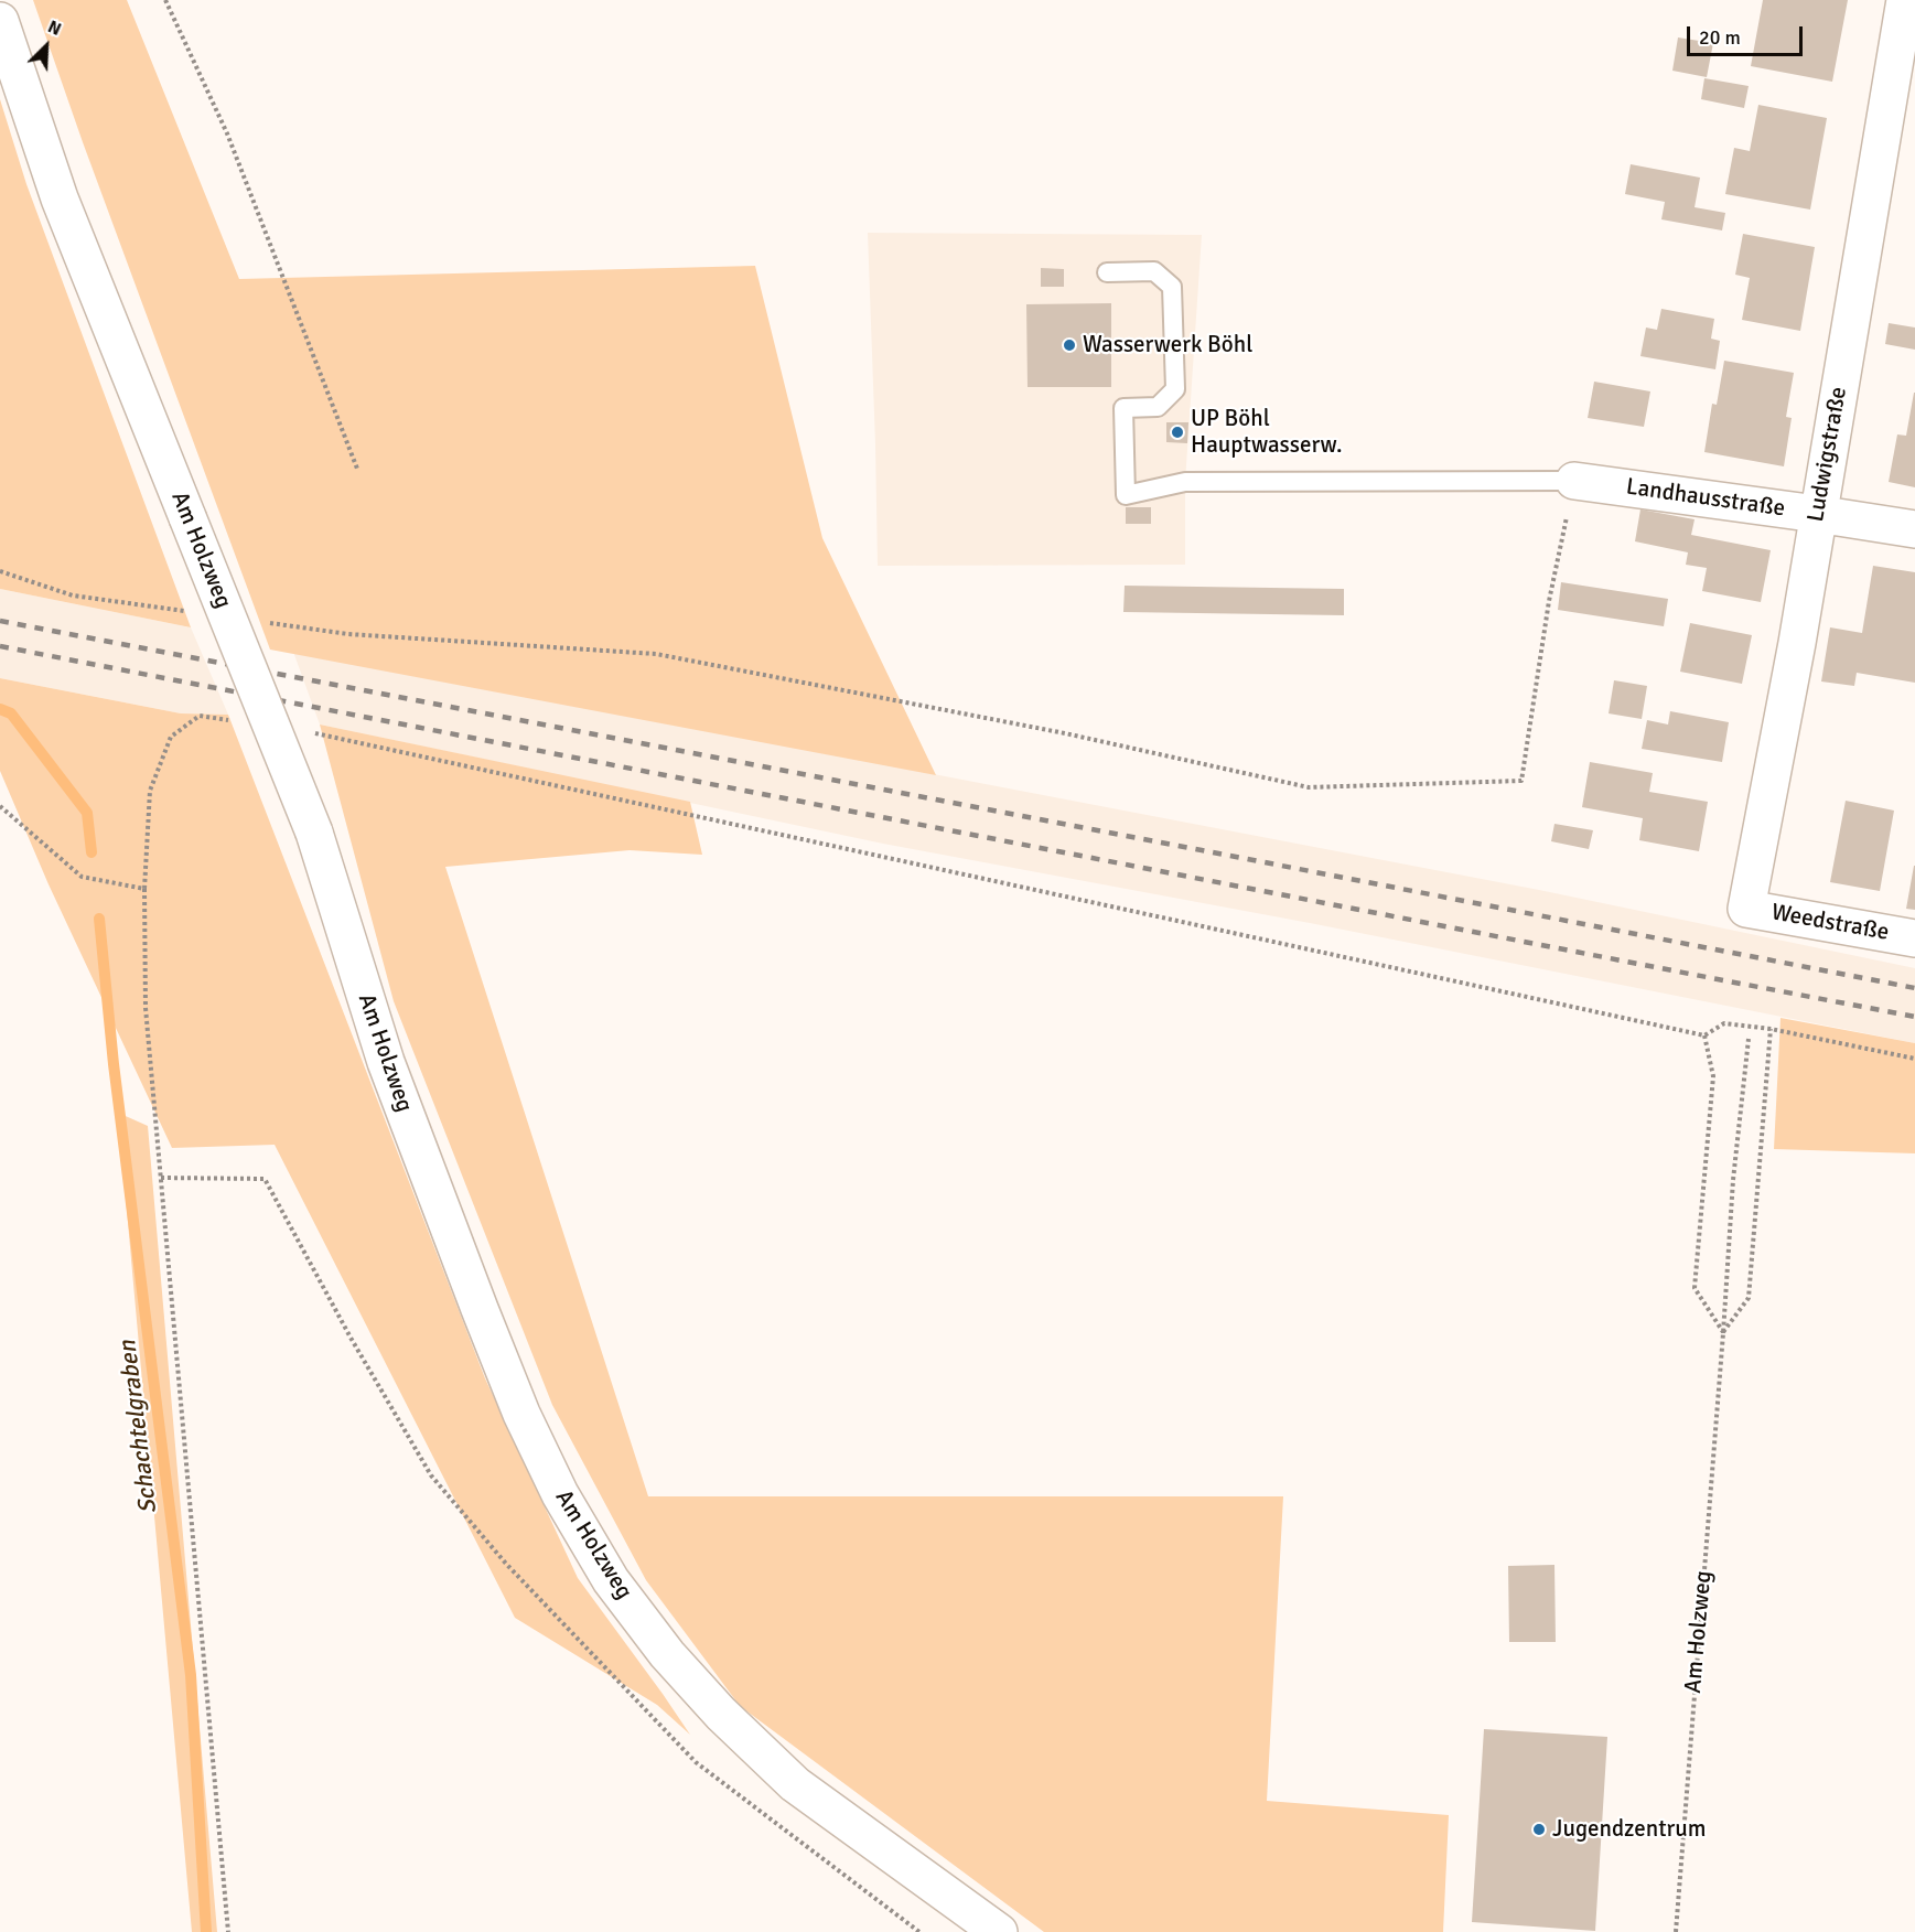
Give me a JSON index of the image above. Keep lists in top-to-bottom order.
{
  "streets": {
    "street": [
      "Ludwigstraße",
      "Landhausstraße",
      "Am Holzweg",
      "Weedstraße"
    ]
  },
  "crossings": [
    ["Ludwigstraße", "Landhausstraße"],
    ["Ludwigstraße", "Weedstraße"]
  ],
  "water": ["Schachtelgraben"],
  "places": ["Wasserwerk Böhl", "UP Böhl Hauptwasserw.", "Jugendzentrum"],
  "scale_bar": "20 m",
  "north": "top right"
}
